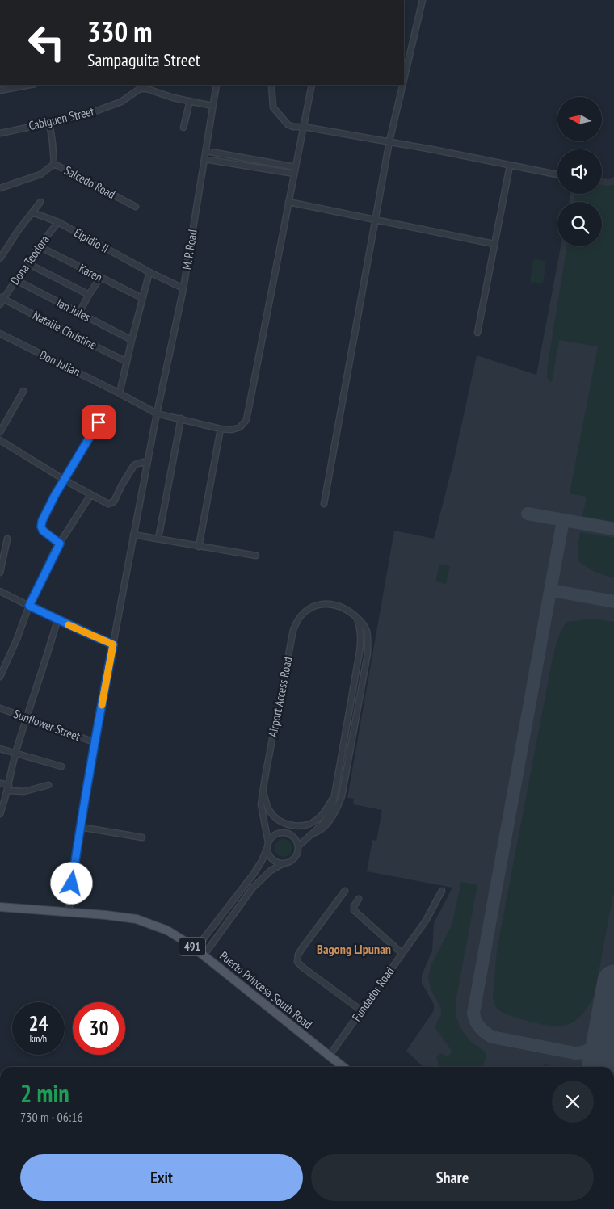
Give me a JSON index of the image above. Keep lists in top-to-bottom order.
{
  "streets": {
    "main road": ["491", "Puerto Princesa South Road"],
    "street": [
      "Cabiguen Street",
      "Salcedo Road",
      "Elpidio II",
      "M. P. Road",
      "Dona Teodora",
      "Karen",
      "Ian Jules",
      "Natalie Christine",
      "Don Julian",
      "Airport Access Road",
      "Sunflower Street",
      "Fundador Road"
    ]
  },
  "crossings": [
    ["Cabiguen Street", "M. P. Road"],
    ["Elpidio II", "M. P. Road"],
    ["Elpidio II", "Dona Teodora"],
    ["M. P. Road", "Don Julian"],
    ["M. P. Road", "Sunflower Street"],
    ["M. P. Road", "Puerto Princesa South Road"],
    ["Dona Teodora", "Karen"],
    ["Dona Teodora", "Ian Jules"],
    ["Dona Teodora", "Natalie Christine"],
    ["Puerto Princesa South Road", "Fundador Road"]
  ],
  "districts": ["Bagong Lipunan"],
  "north": "left",
  "page": {
    "turn": ["330 m", "Sampaguita Street"],
    "speed": "24 km/h",
    "limit": "30",
    "heading": ["2 min", "730 m · 06:16"],
    "buttons": ["Exit", "Share"]
  }
}
